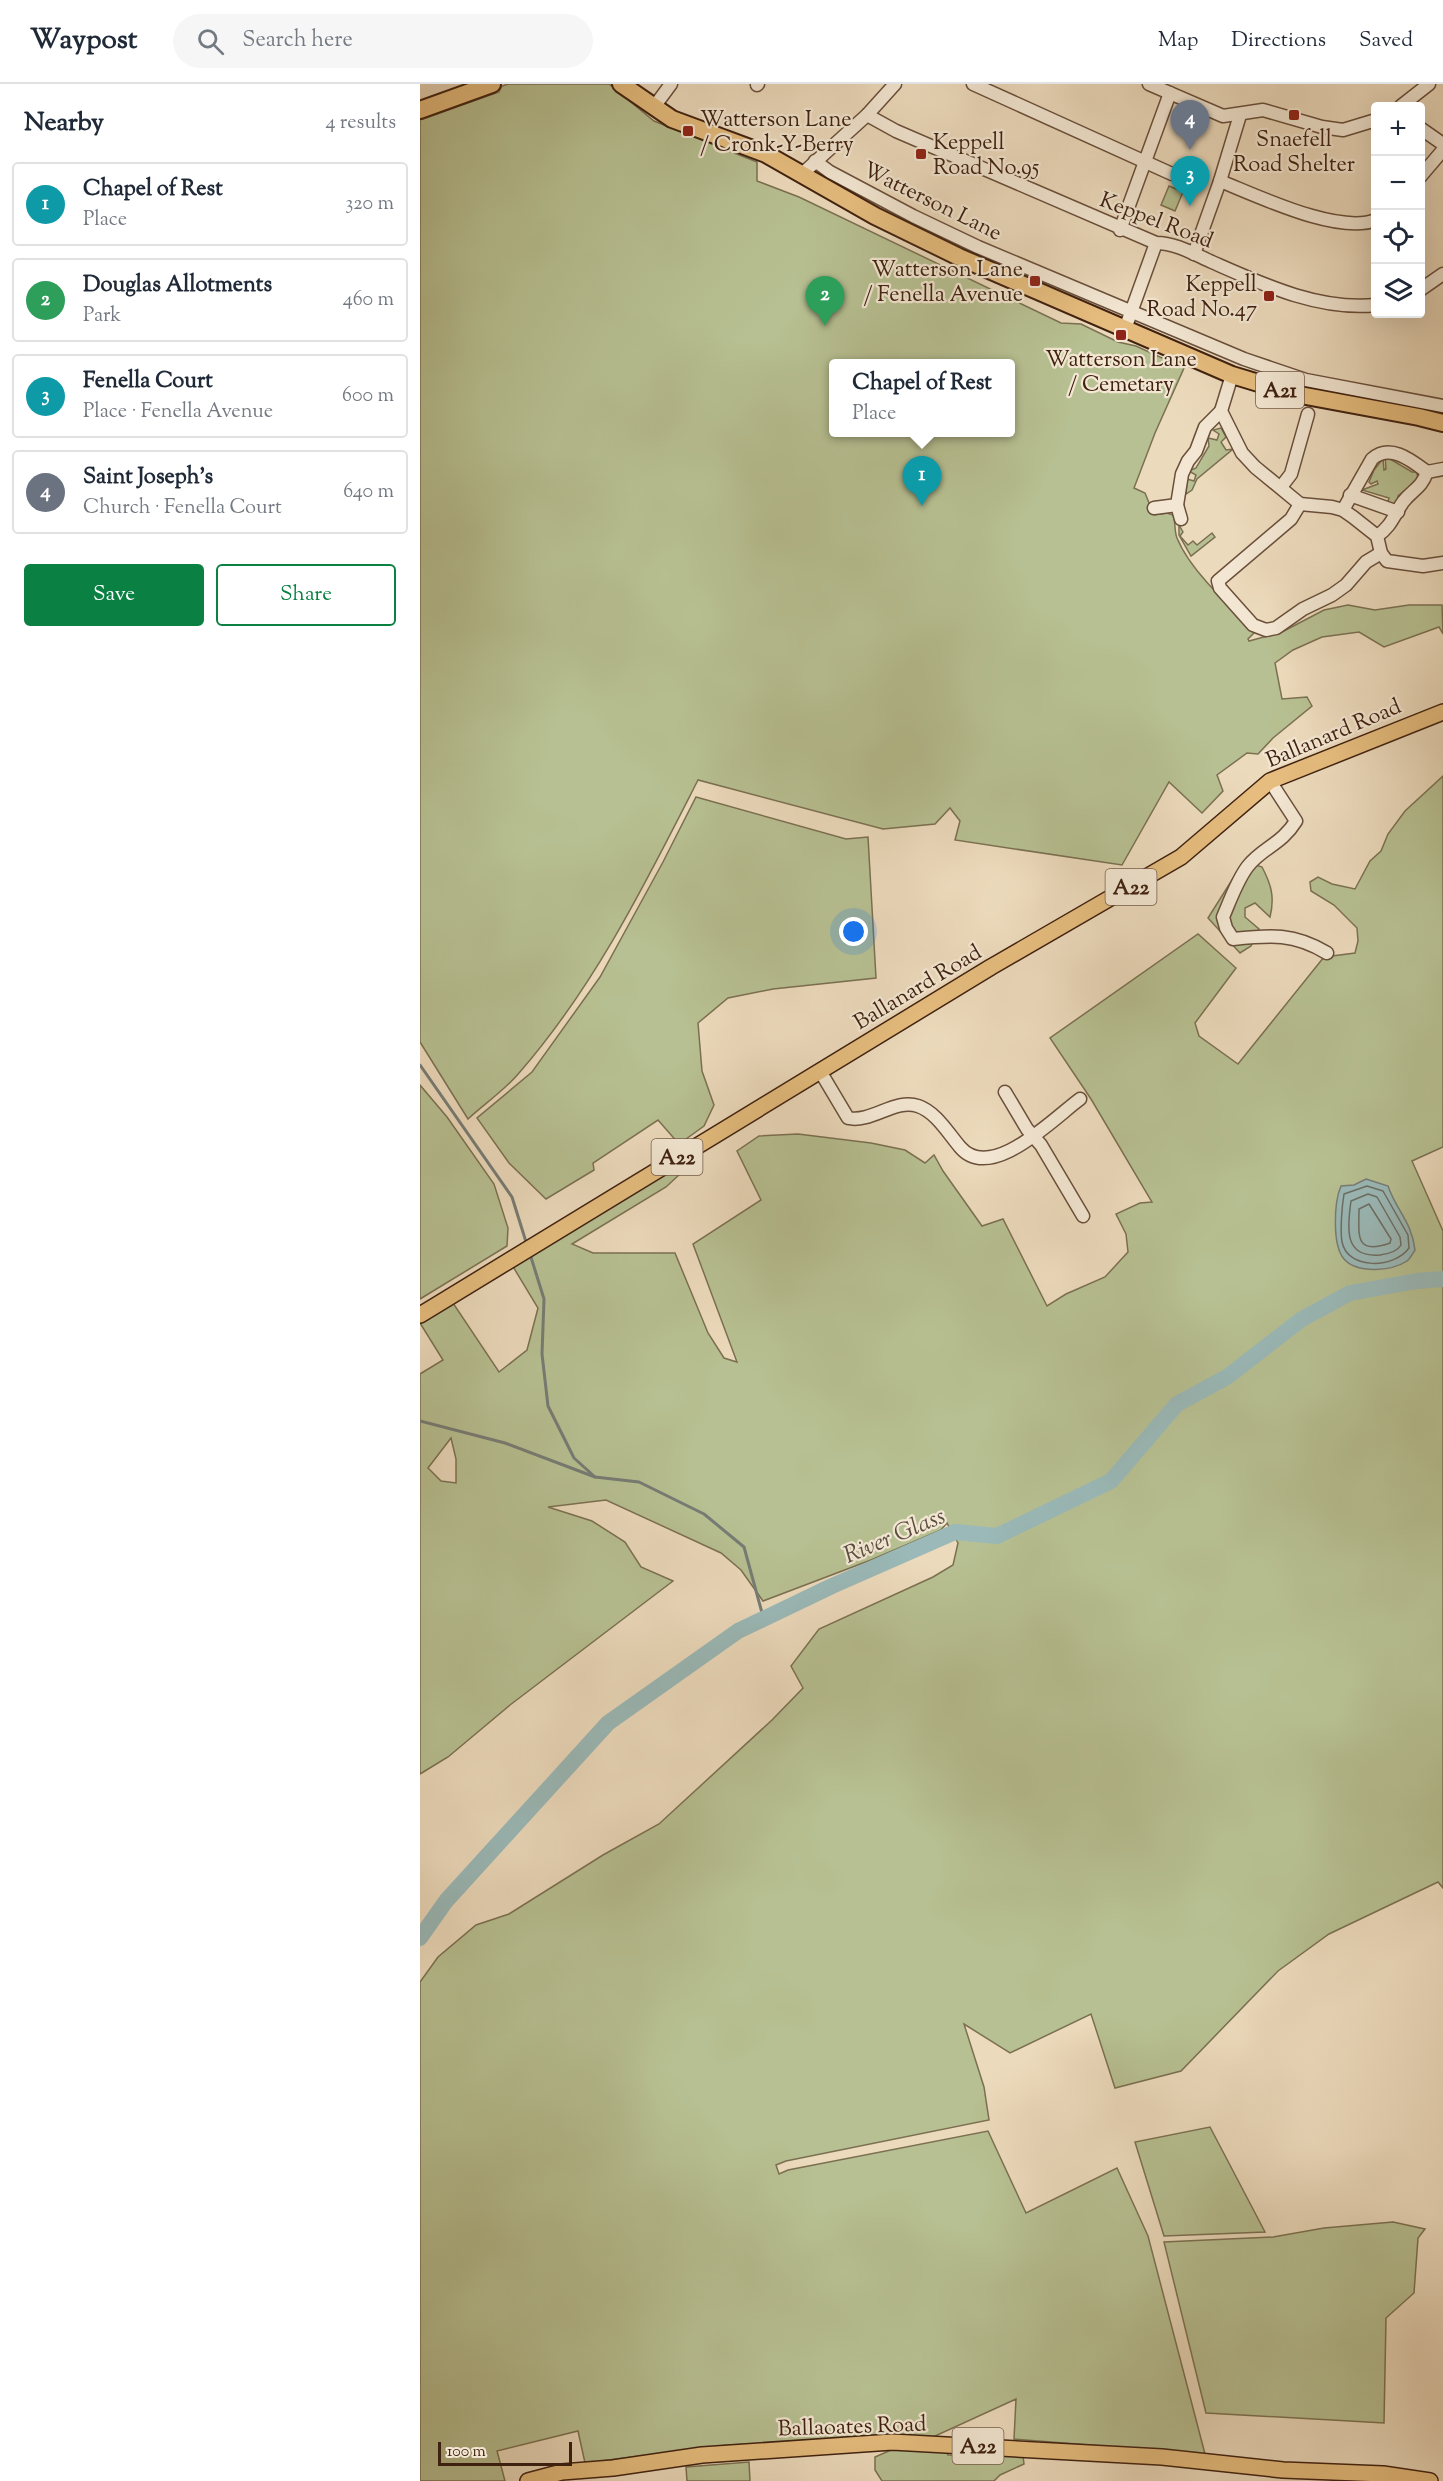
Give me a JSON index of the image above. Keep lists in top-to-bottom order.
{
  "streets": {
    "highway": ["A21"],
    "main road": ["Ballanard Road", "A22", "Ballaoates Road"],
    "street": ["Watterson Lane", "Keppel Road"]
  },
  "water": ["River Glass"],
  "places": {
    "transit": [
      "Snaefell Road Shelter",
      "Watterson Lane / Cronk-Y-Berry",
      "Keppell Road No.95",
      "Watterson Lane / Fenella Avenue",
      "Keppell Road No.47",
      "Watterson Lane / Cemetary"
    ]
  },
  "scale_bar": "100 m",
  "page": {
    "header": "Waypost",
    "search": "Search here",
    "nav": ["Map", "Directions", "Saved"],
    "heading": ["Nearby", "4 results"],
    "pins": [
      "4",
      "3",
      "2",
      "1"
    ],
    "map_buttons": ["+", "−"],
    "list": [
      {
        "mark": "1",
        "name": "Chapel of Rest",
        "note": "Place",
        "value": "320 m"
      },
      {
        "mark": "2",
        "name": "Douglas Allotments",
        "note": "Park",
        "value": "460 m"
      },
      {
        "mark": "3",
        "name": "Fenella Court",
        "note": "Place · Fenella Avenue",
        "value": "600 m"
      },
      {
        "mark": "4",
        "name": "Saint Joseph's",
        "note": "Church · Fenella Court",
        "value": "640 m"
      }
    ],
    "popup": ["Chapel of Rest", "Place"],
    "buttons": ["Save", "Share"],
    "scale": "100 m"
  }
}
